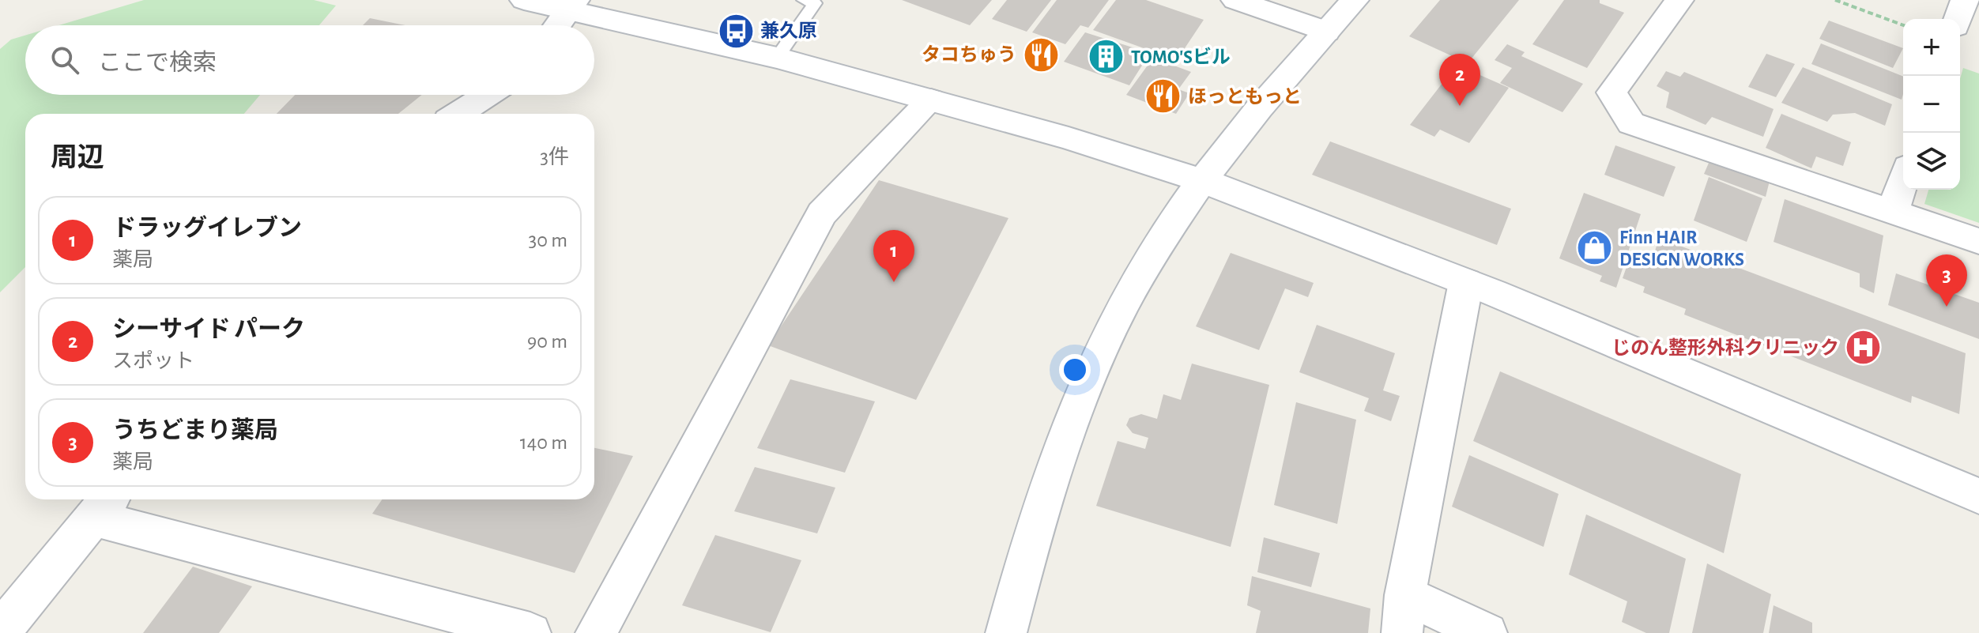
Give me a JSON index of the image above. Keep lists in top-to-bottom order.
{
  "places": {
    "bus stop": ["兼久原"],
    "restaurant": ["タコちゅう", "ほっともっと"],
    "building": ["TOMO'Sビル"],
    "shop": ["Finn HAIR DESIGN WORKS"],
    "hospital": ["じのん整形外科クリニック"]
  },
  "page": {
    "map_buttons": ["+", "−"],
    "search": "ここで検索",
    "pins": ["2", "1", "3"],
    "heading": ["周辺", "3件"],
    "list": [
      {
        "mark": "1",
        "name": "ドラッグイレブン",
        "note": "薬局",
        "value": "30 m"
      },
      {
        "mark": "2",
        "name": "シーサイド パーク",
        "note": "スポット",
        "value": "90 m"
      },
      {
        "mark": "3",
        "name": "うちどまり薬局",
        "note": "薬局",
        "value": "140 m"
      }
    ]
  }
}
